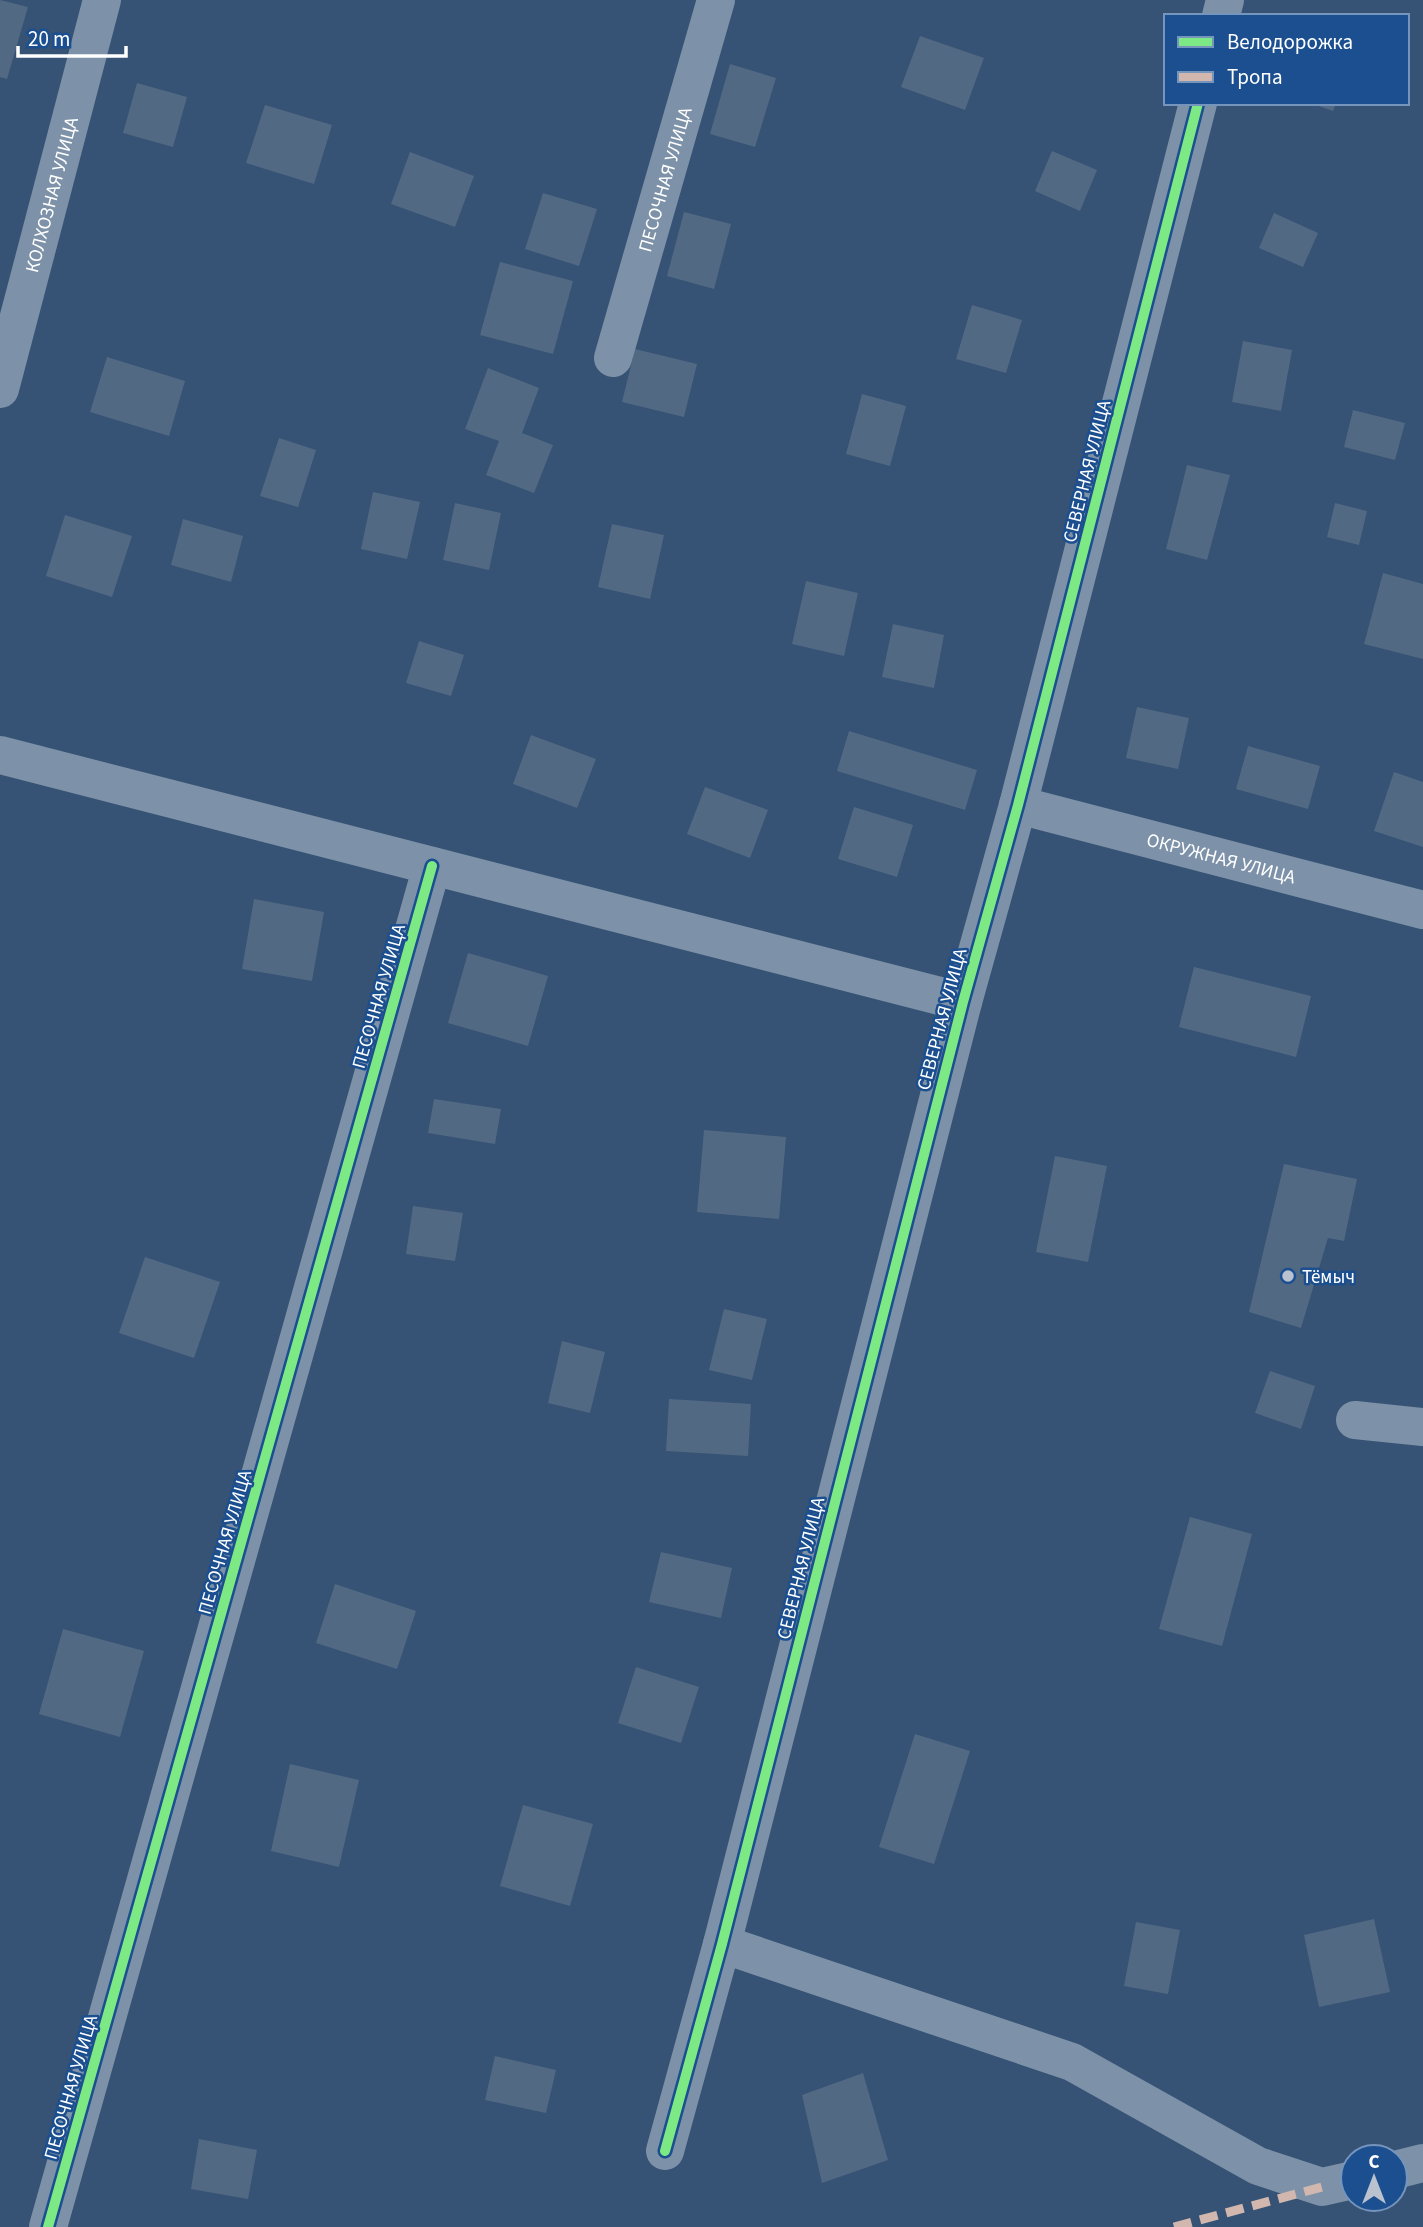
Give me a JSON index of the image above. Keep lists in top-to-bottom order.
{
  "streets": {
    "street": [
      "ПЕСОЧНАЯ УЛИЦА",
      "КОЛХОЗНАЯ УЛИЦА",
      "СЕВЕРНАЯ УЛИЦА",
      "ОКРУЖНАЯ УЛИЦА"
    ]
  },
  "crossings": [
    ["СЕВЕРНАЯ УЛИЦА", "ОКРУЖНАЯ УЛИЦА"]
  ],
  "places": ["Тёмыч"],
  "legend": ["Велодорожка", "Тропа"],
  "scale_bar": "20 m",
  "north": "top"
}
